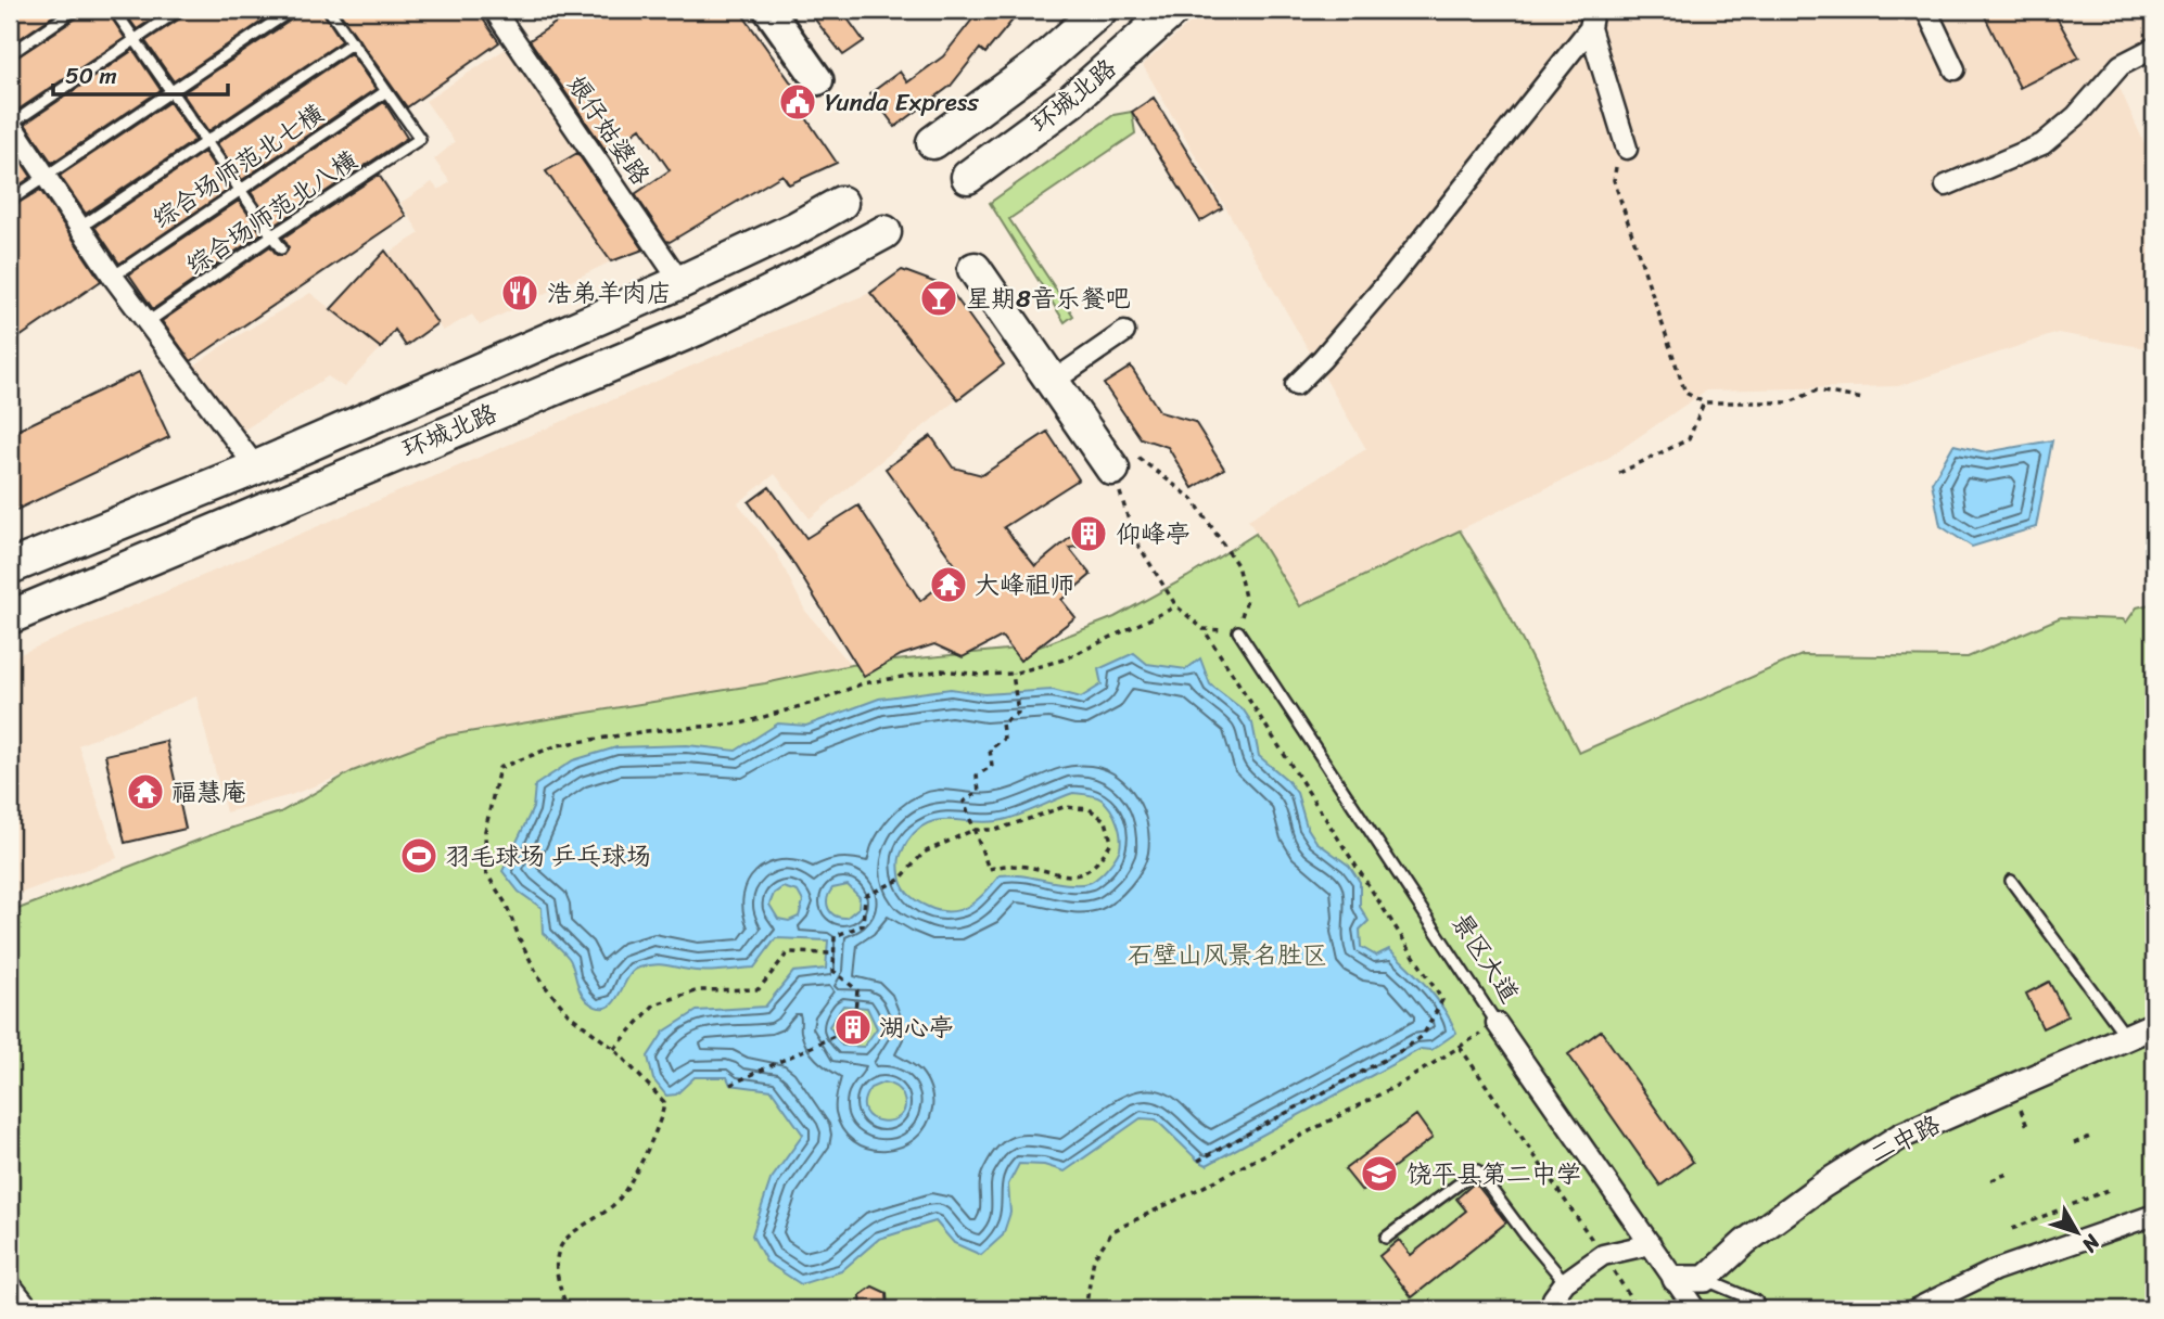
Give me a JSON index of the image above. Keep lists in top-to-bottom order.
{
  "streets": {
    "main road": ["环城北路"],
    "street": ["娘仔姑婆路", "景区大道", "二中路"],
    "lane": ["综合场师范北七横", "综合场师范北八横"]
  },
  "crossings": [
    ["环城北路", "娘仔姑婆路"],
    ["综合场师范北七横", "综合场师范北八横"]
  ],
  "parks": ["石壁山风景名胜区"],
  "places": {
    "public building": ["Yunda Express"],
    "restaurant": ["浩弟羊肉店"],
    "bar": ["星期8音乐餐吧"],
    "building": ["仰峰亭", "湖心亭"],
    "temple": ["大峰祖师", "福慧庵"],
    "sports": ["羽毛球场 乒乓球场"],
    "school or university": ["饶平县第二中学"]
  },
  "scale_bar": "50 m",
  "north": "bottom right"
}
